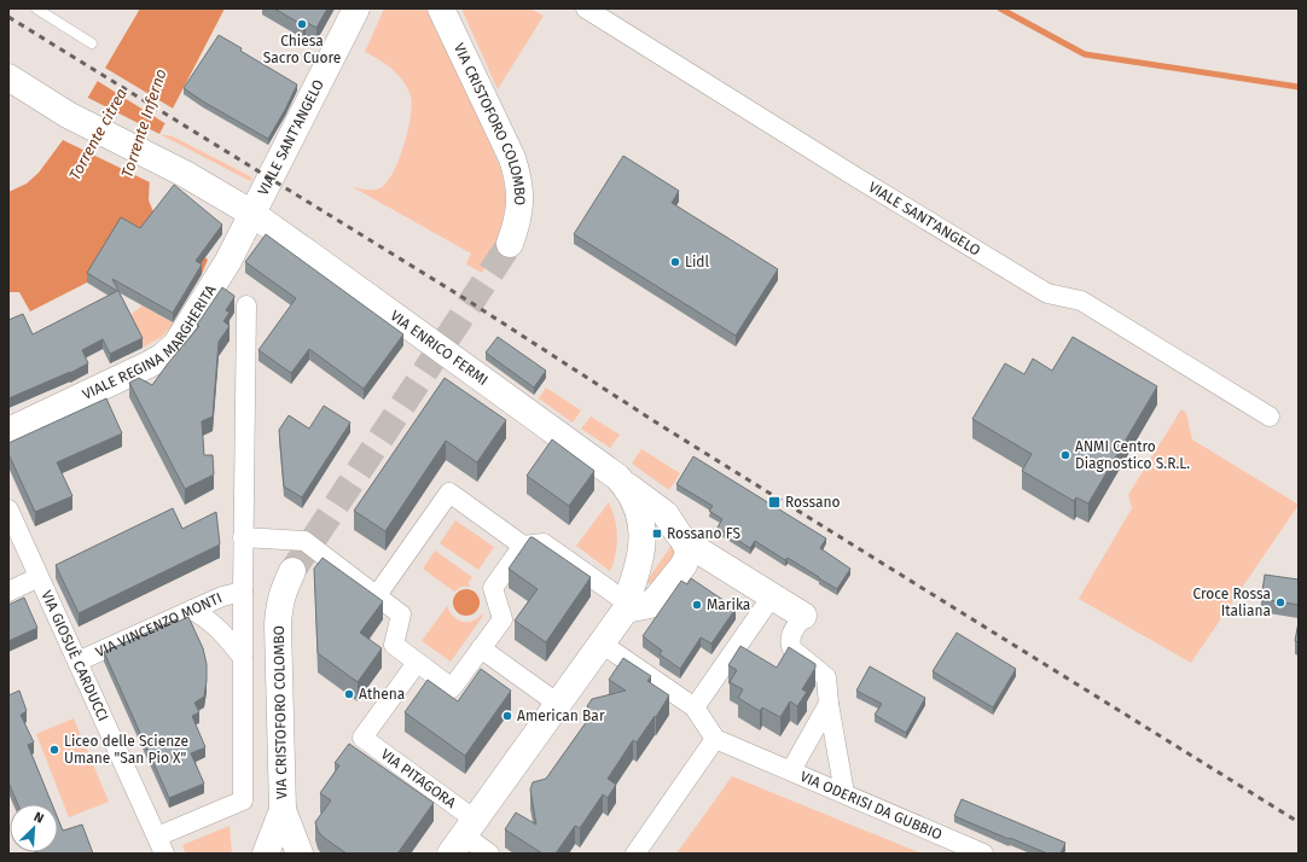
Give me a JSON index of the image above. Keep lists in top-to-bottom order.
{
  "streets": {
    "street": [
      "VIA CRISTOFORO COLOMBO",
      "VIALE SANT'ANGELO",
      "VIALE REGINA MARGHERITA",
      "VIA ENRICO FERMI",
      "VIA VINCENZO MONTI",
      "VIA GIOSUÈ CARDUCCI",
      "VIA PITAGORA",
      "VIA ODERISI DA GUBBIO"
    ]
  },
  "crossings": [
    ["VIALE SANT'ANGELO", "VIALE REGINA MARGHERITA"],
    ["VIALE SANT'ANGELO", "VIA ENRICO FERMI"],
    ["VIALE REGINA MARGHERITA", "VIA ENRICO FERMI"],
    ["VIA VINCENZO MONTI", "VIA GIOSUÈ CARDUCCI"]
  ],
  "water": ["Torrente Inferno", "Torrente citrea"],
  "places": {
    "other": [
      "Chiesa Sacro Cuore",
      "Lidl",
      "ANMI Centro Diagnostico S.R.L.",
      "Croce Rossa Italiana",
      "Marika",
      "Athena",
      "American Bar",
      "Liceo delle Scienze Umane \"San Pio X\""
    ],
    "transit": ["Rossano", "Rossano FS"]
  },
  "north": "top right"
}
